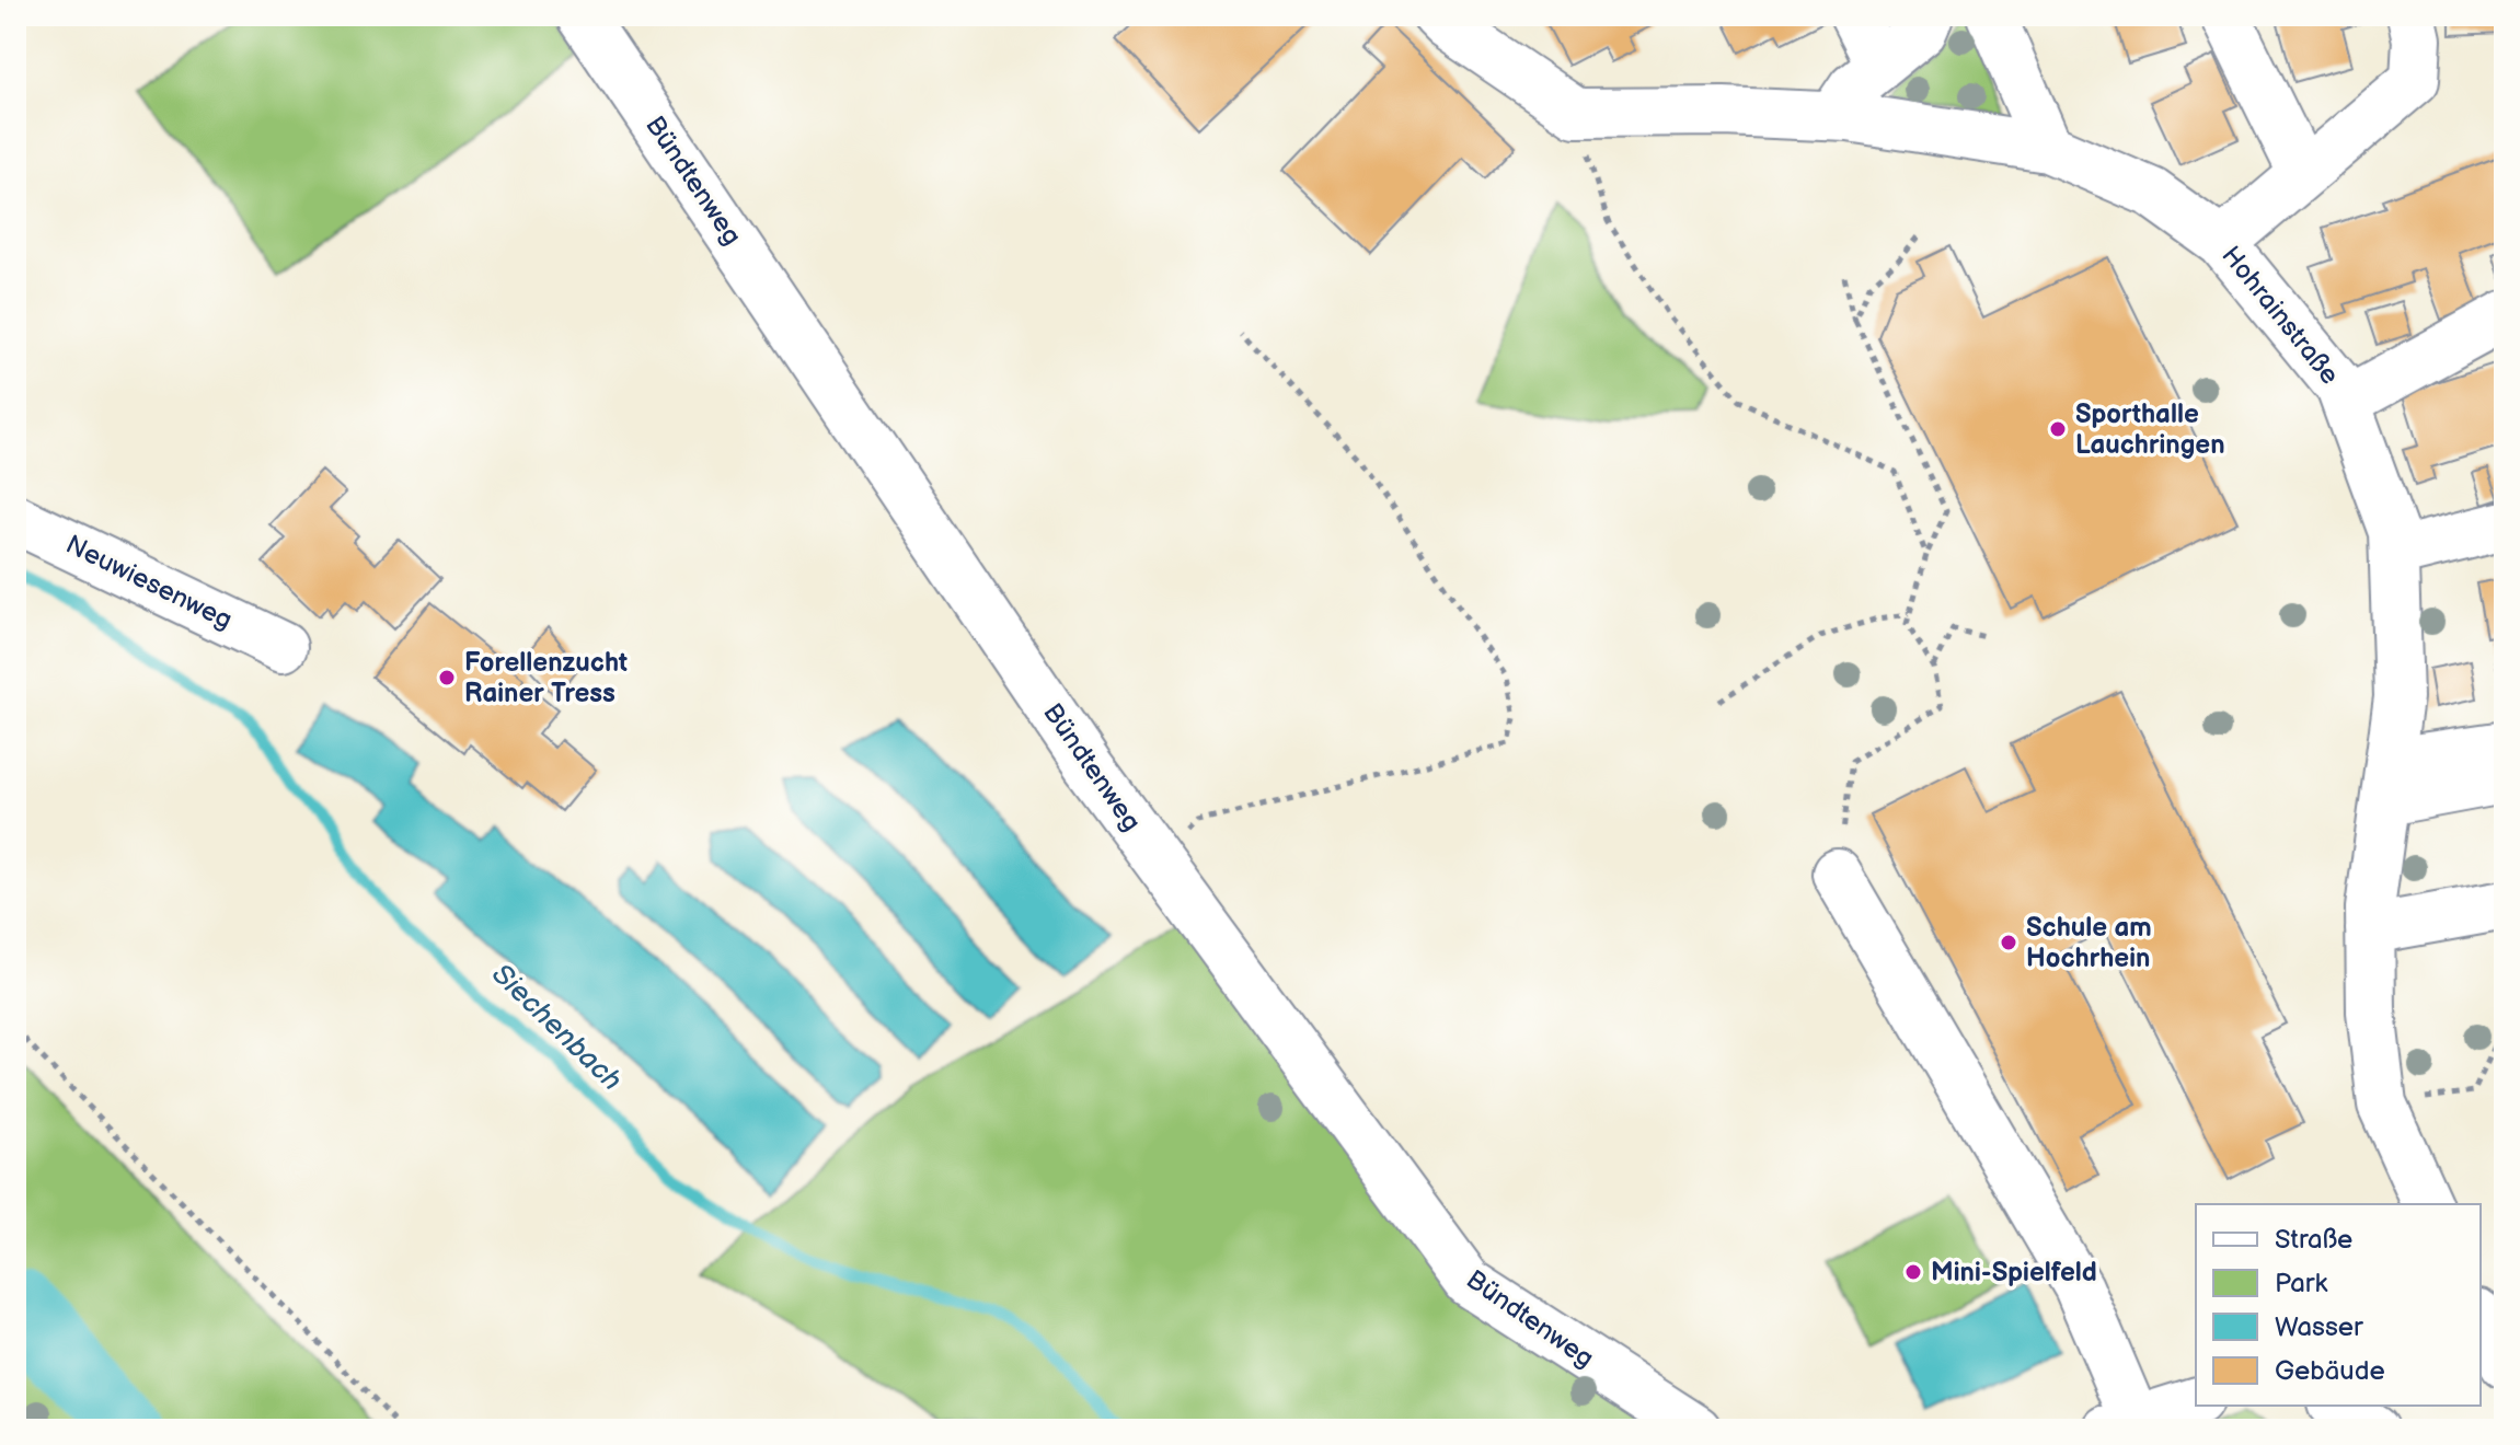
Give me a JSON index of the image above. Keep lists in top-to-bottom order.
{
  "streets": {
    "street": ["Bündtenweg", "Hohrainstraße", "Neuwiesenweg"]
  },
  "water": ["Siechenbach"],
  "places": [
    "Sporthalle Lauchringen",
    "Forellenzucht Rainer Tress",
    "Schule am Hochrhein",
    "Mini-Spielfeld"
  ],
  "legend": [
    "Straße",
    "Park",
    "Wasser",
    "Gebäude"
  ]
}
